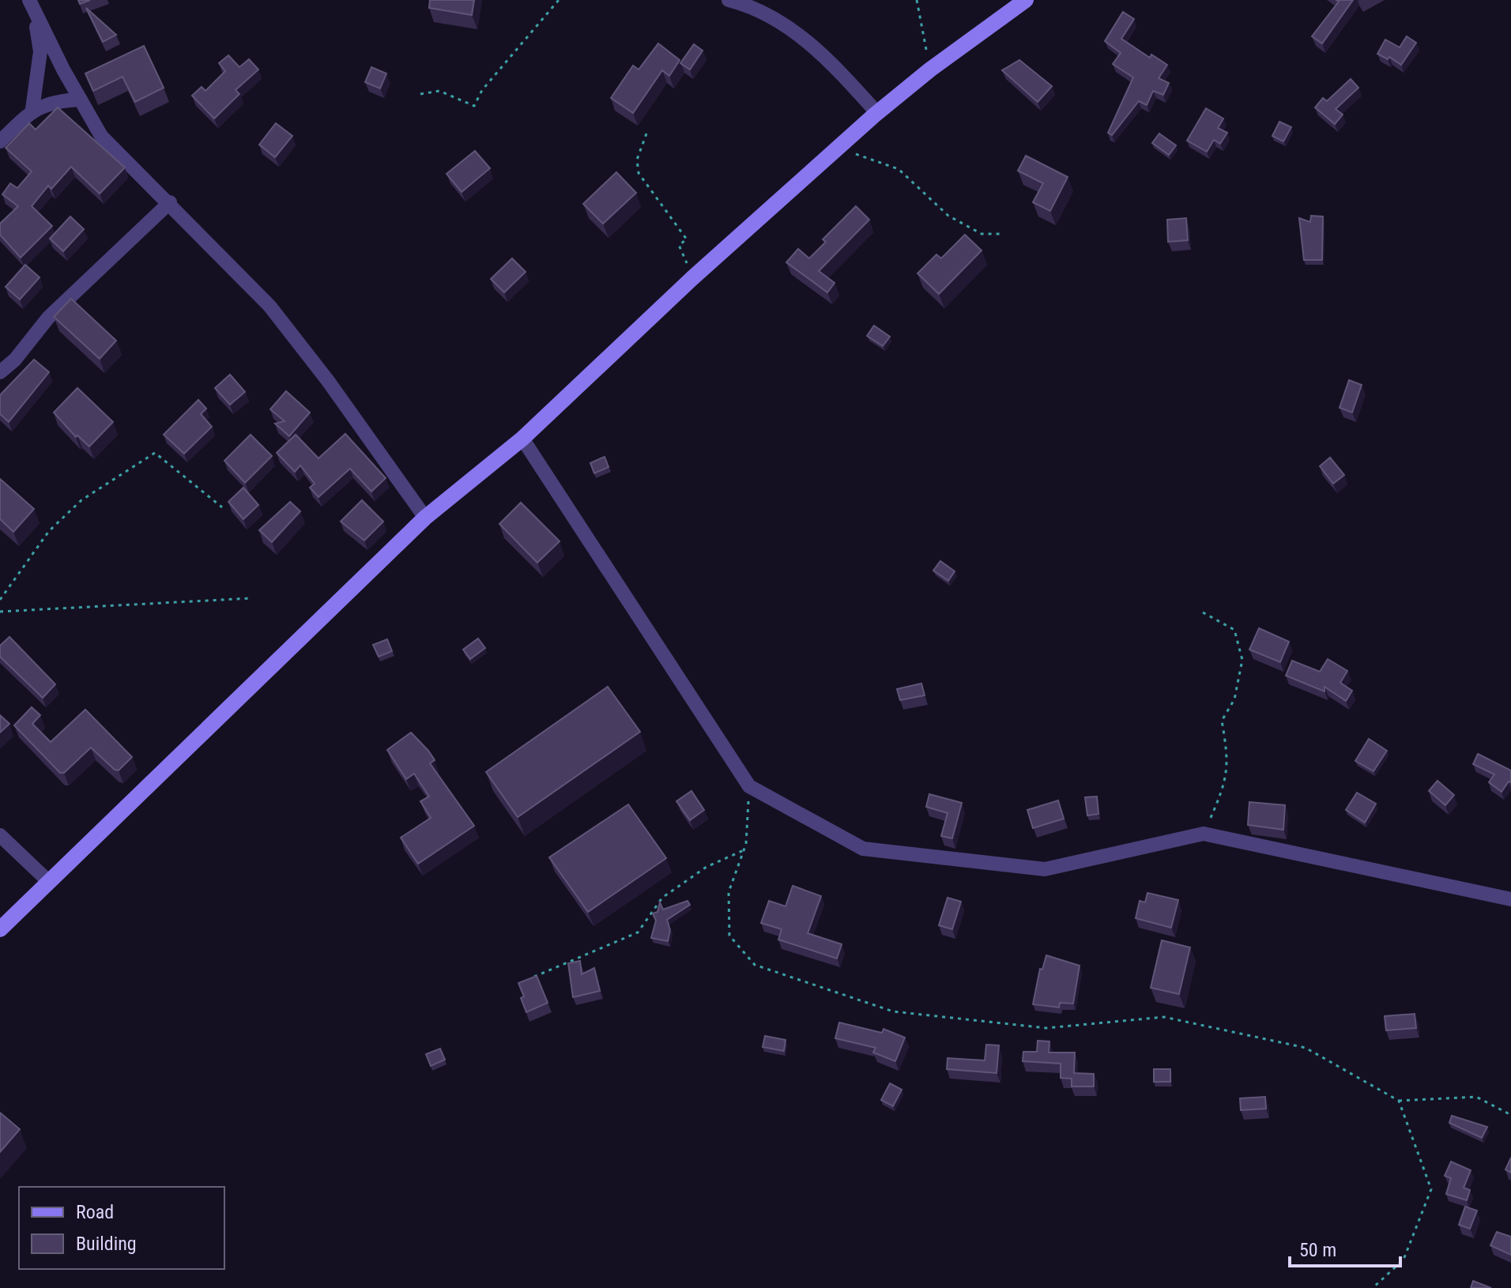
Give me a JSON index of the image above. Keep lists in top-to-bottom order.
{
  "legend": ["Road", "Building"],
  "scale_bar": "50 m"
}
